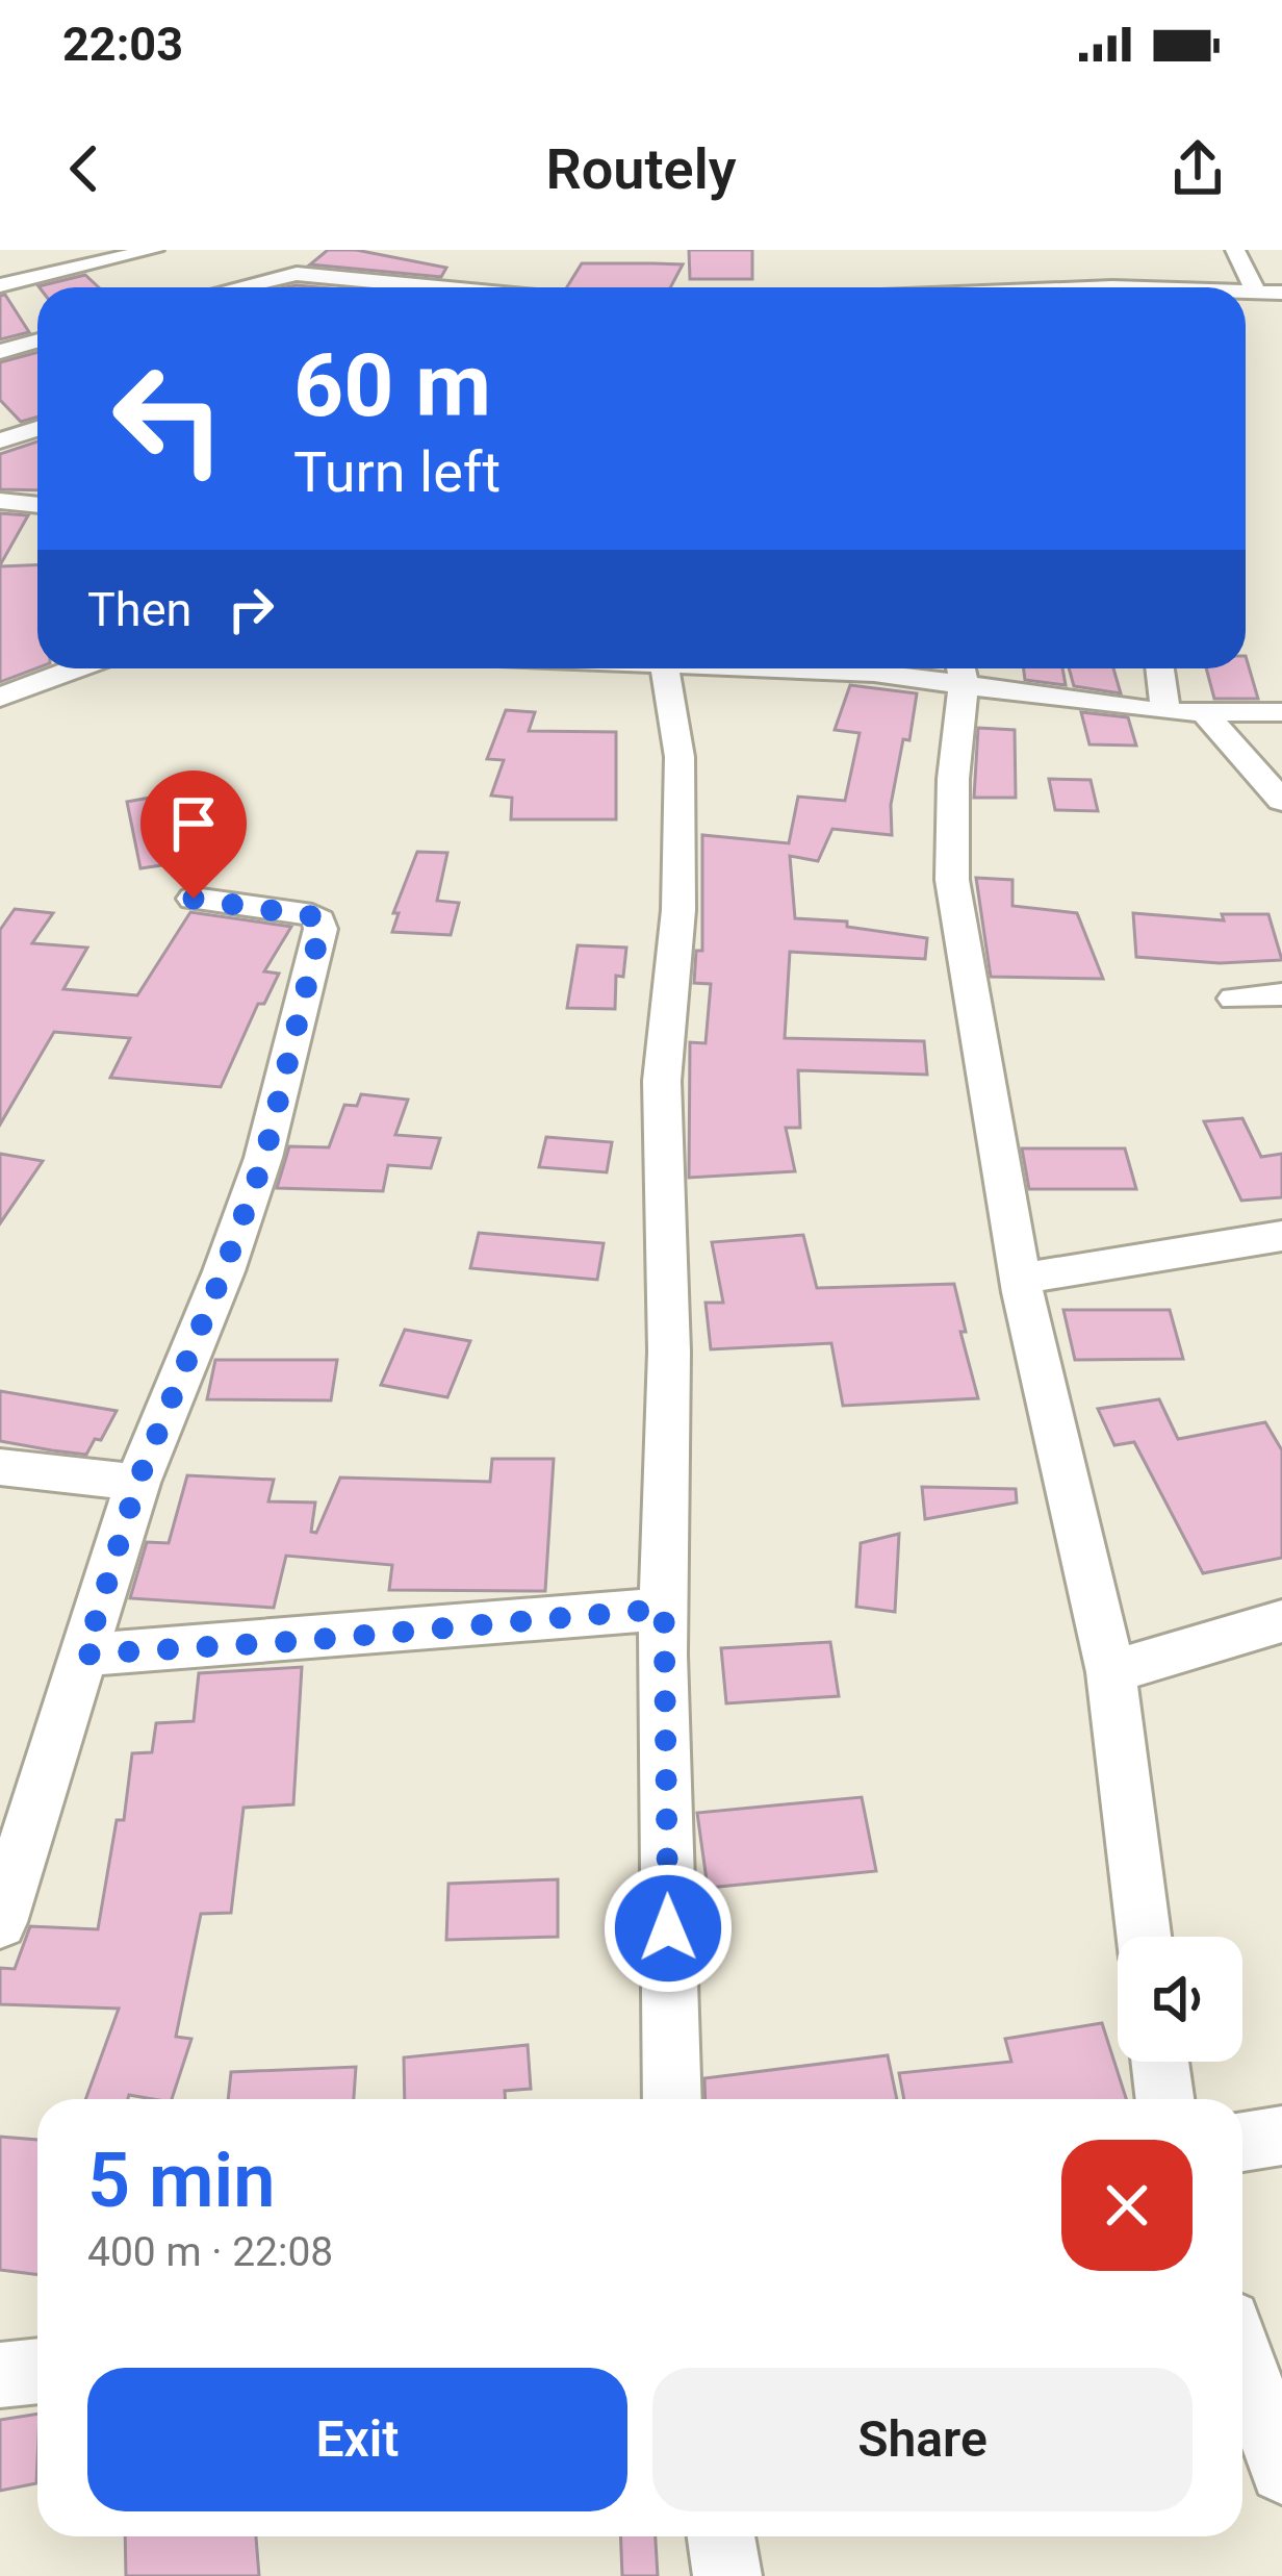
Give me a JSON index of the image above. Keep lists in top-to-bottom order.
{
  "page": {
    "status": "22:03",
    "header": "Routely",
    "turn": ["60 m", "Turn left"],
    "then": "Then",
    "heading": ["5 min", "400 m · 22:08"],
    "buttons": ["Exit", "Share"]
  }
}
